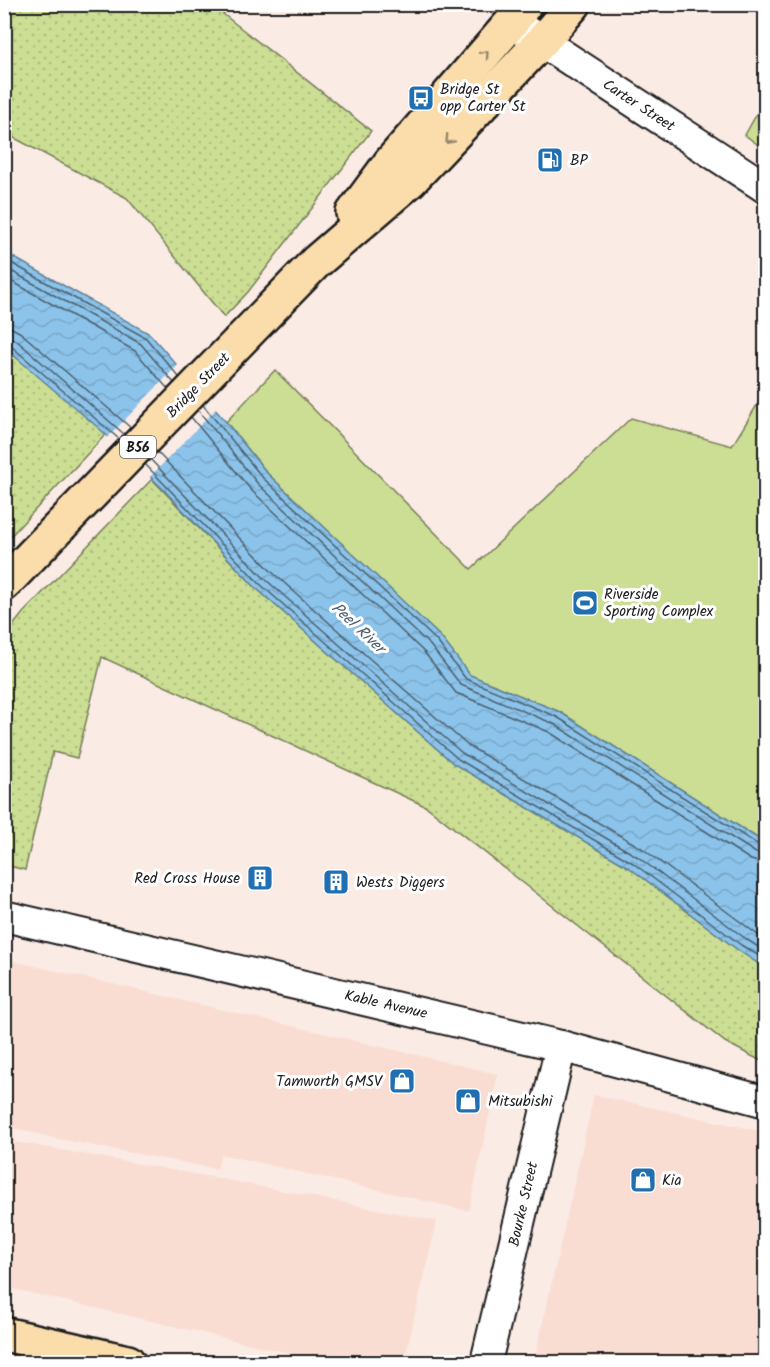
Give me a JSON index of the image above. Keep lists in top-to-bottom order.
{
  "streets": {
    "main road": ["Bridge Street", "B56"],
    "street": ["Carter Street", "Kable Avenue", "Bourke Street"]
  },
  "crossings": [
    ["Carter Street", "Bridge Street"],
    ["Kable Avenue", "Bourke Street"]
  ],
  "water": ["Peel River"],
  "places": {
    "bus stop": ["Bridge St opp Carter St"],
    "fuel station": ["BP"],
    "sports": ["Riverside Sporting Complex"],
    "building": ["Red Cross House", "Wests Diggers"],
    "shop": ["Tamworth GMSV", "Mitsubishi", "Kia"]
  }
}
